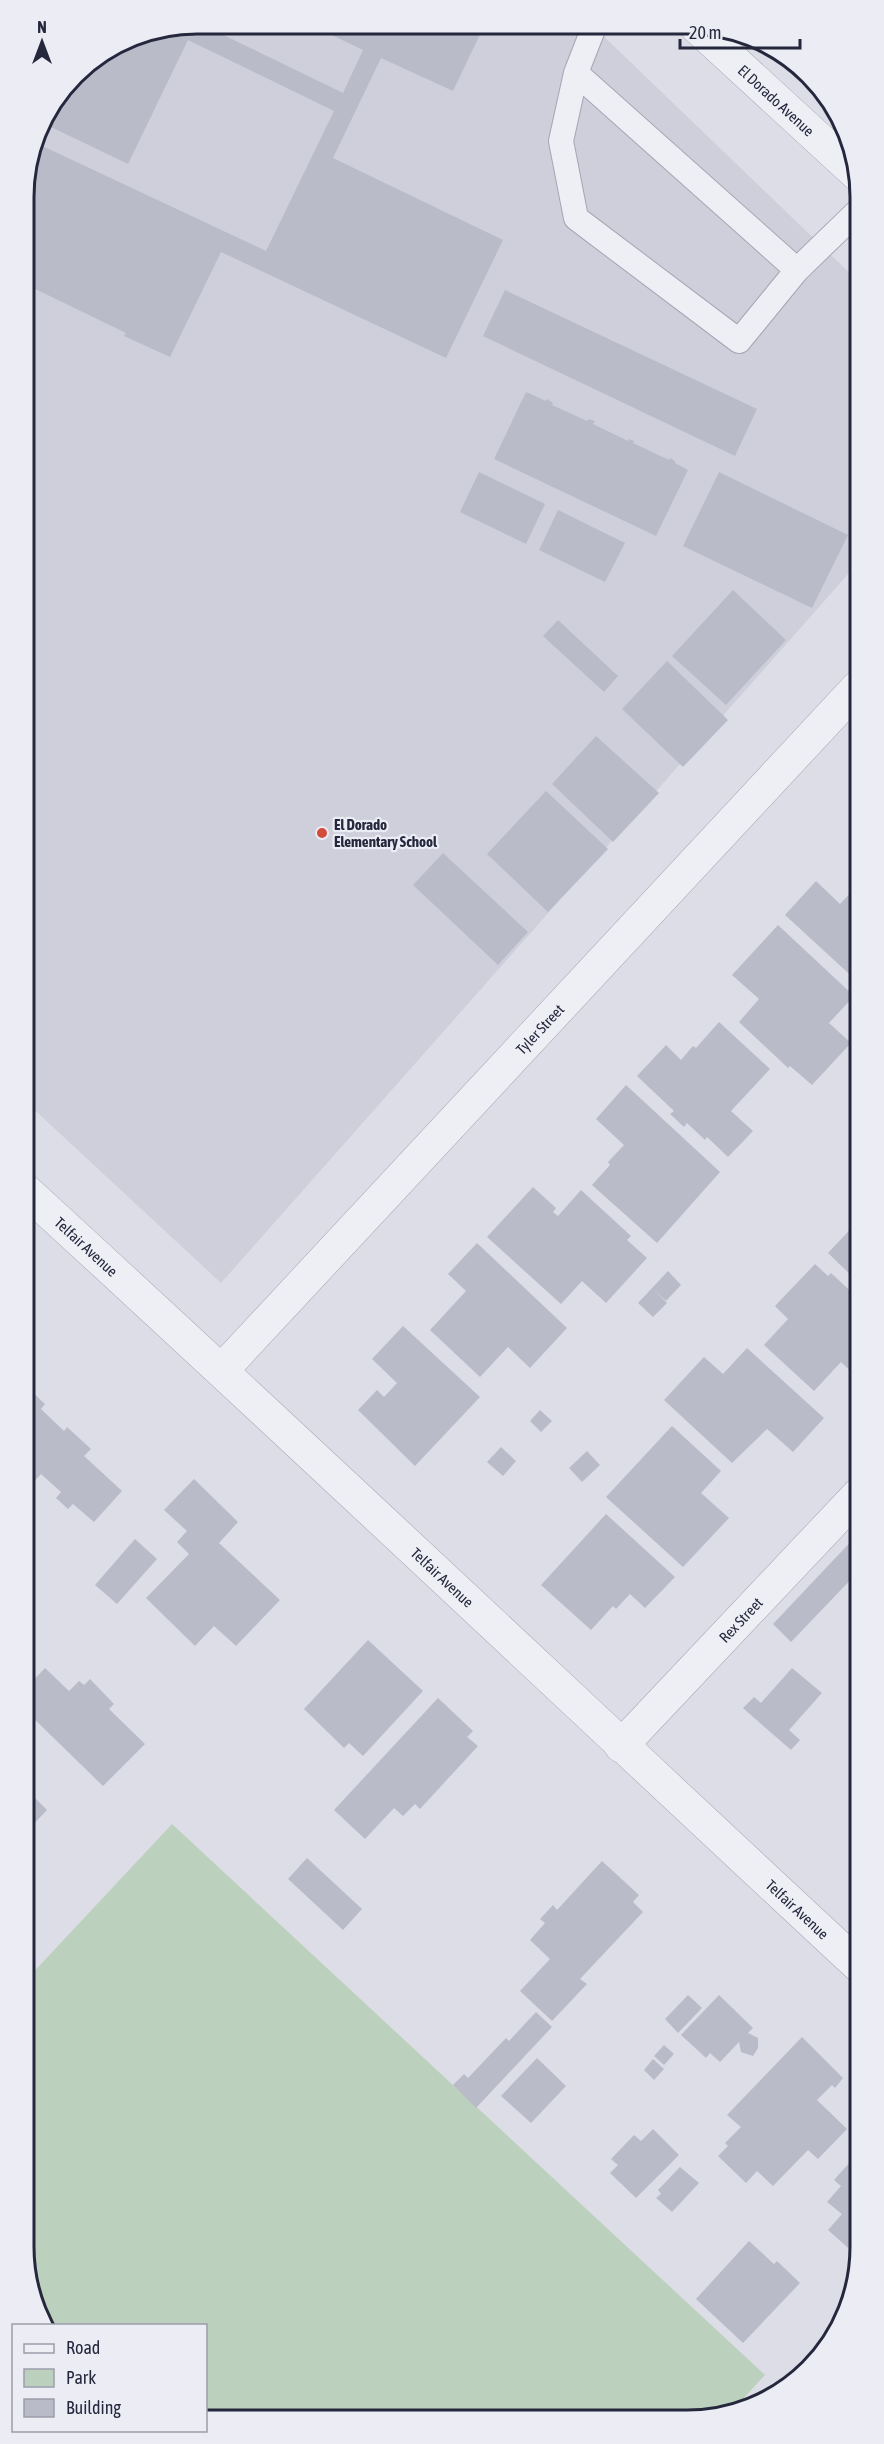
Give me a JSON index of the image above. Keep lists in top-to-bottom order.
{
  "streets": {
    "street": [
      "El Dorado Avenue",
      "Tyler Street",
      "Telfair Avenue",
      "Rex Street"
    ]
  },
  "crossings": [
    ["Tyler Street", "Telfair Avenue"],
    ["Telfair Avenue", "Rex Street"]
  ],
  "places": ["El Dorado Elementary School"],
  "legend": ["Road", "Park", "Building"],
  "scale_bar": "20 m",
  "north": "top"
}
